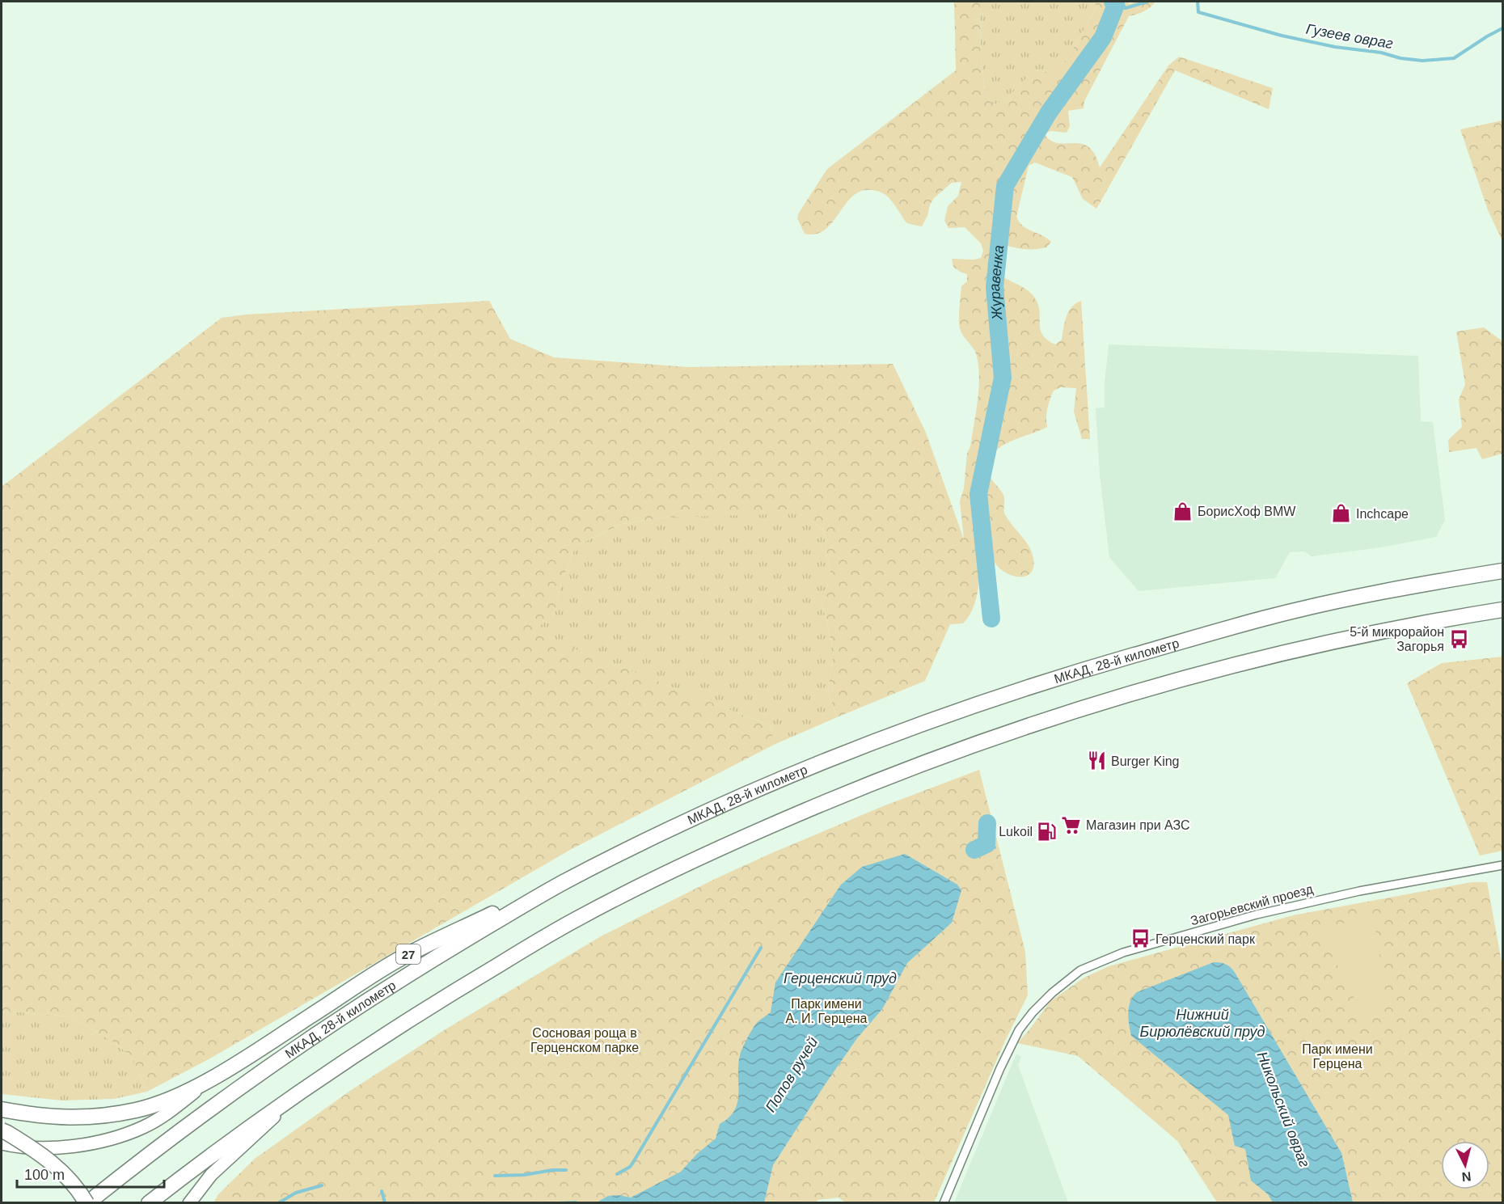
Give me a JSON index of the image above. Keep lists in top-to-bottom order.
{
  "streets": {
    "highway": ["МКАД, 28-й километр", "27"],
    "street": ["Загорьевский проезд"]
  },
  "crossings": [
    ["МКАД, 28-й километр", "27"]
  ],
  "water": [
    "Гузеев овраг",
    "Журавенка",
    "Герценский пруд",
    "Нижний Бирюлёвский пруд",
    "Попов ручей",
    "Никольский овраг"
  ],
  "parks": ["Парк имени А. И. Герцена", "Сосновая роща в Герценском парке", "Парк имени Герцена"],
  "places": {
    "shop": ["БорисХоф BMW", "Inchcape"],
    "bus stop": ["5-й микрорайон Загорья", "Герценский парк"],
    "restaurant": ["Burger King"],
    "supermarket": ["Магазин при АЗС"],
    "fuel station": ["Lukoil"]
  },
  "scale_bar": "100 m",
  "north": "bottom"
}
